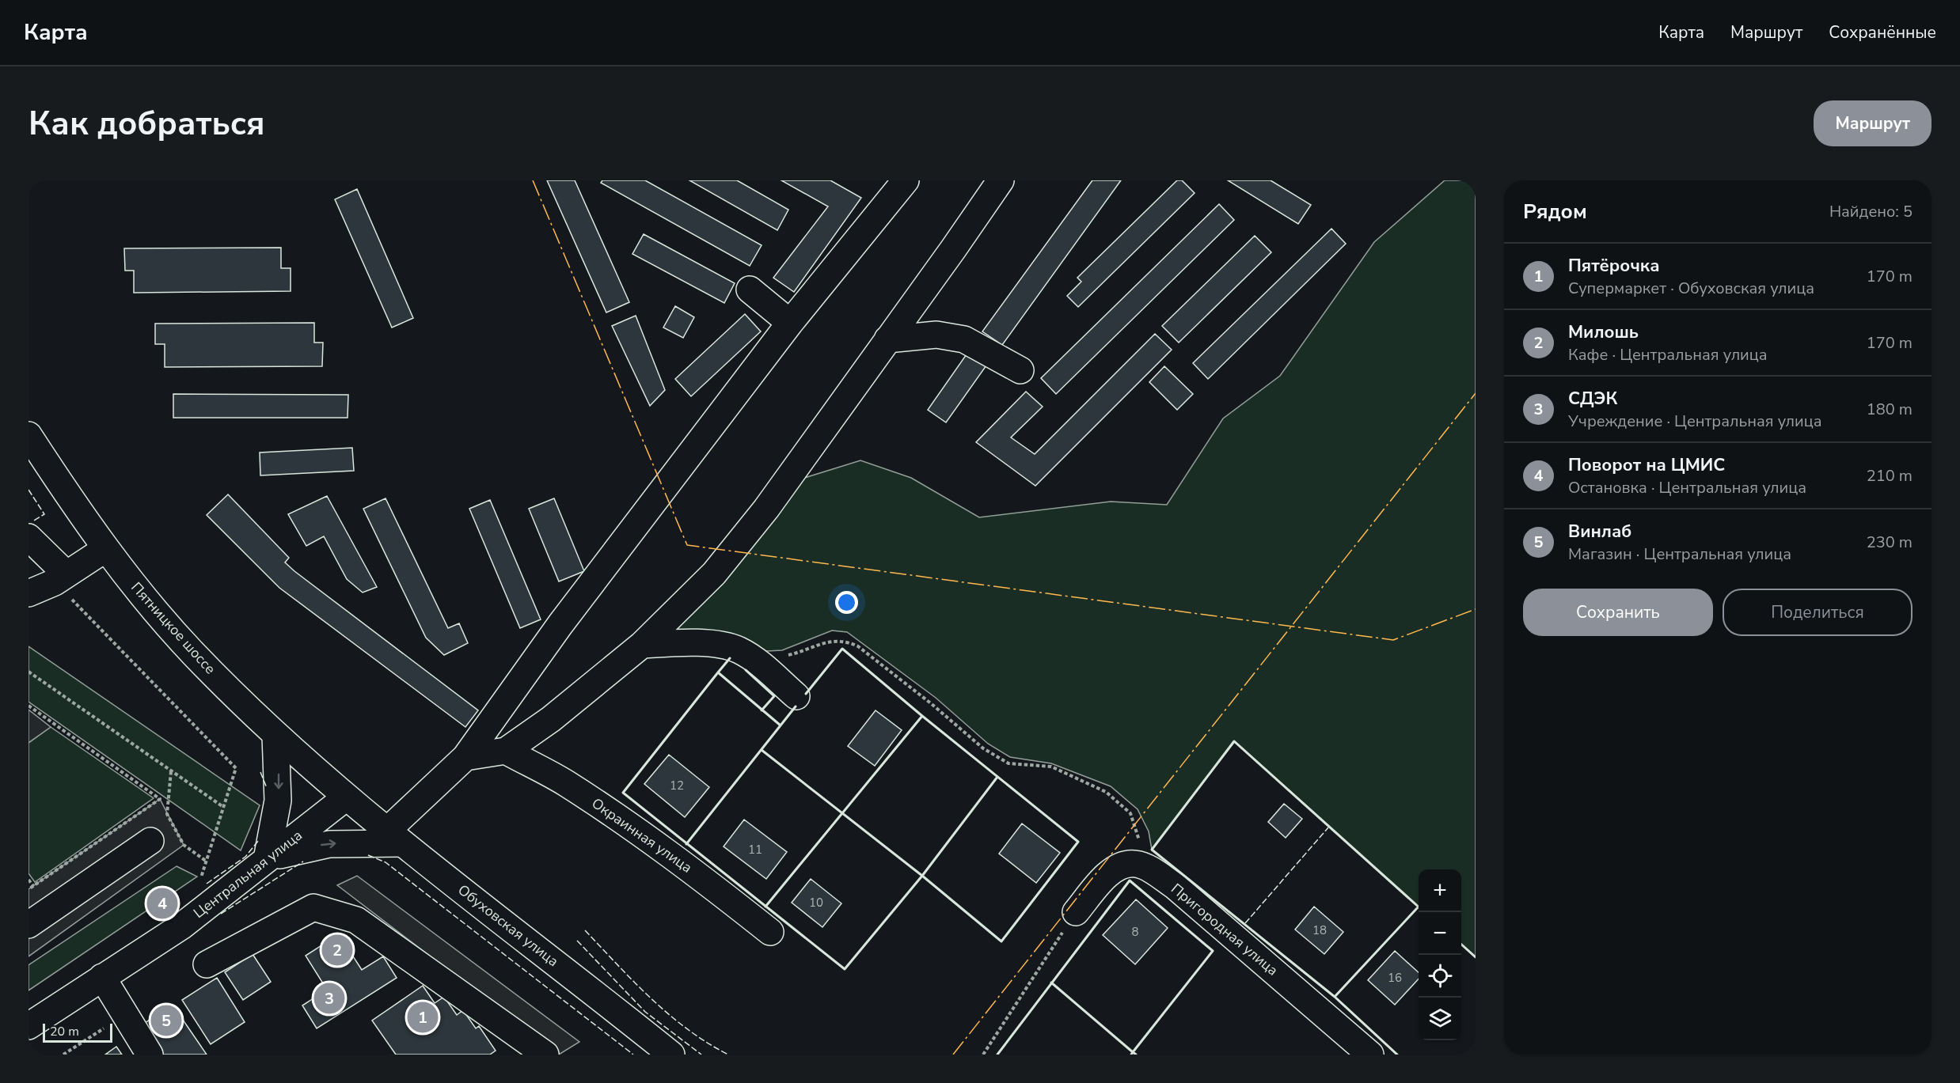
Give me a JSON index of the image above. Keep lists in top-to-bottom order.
{
  "streets": {
    "street": [
      "Пятницкое шоссе",
      "Окраинная улица",
      "Центральная улица",
      "Обуховская улица",
      "Пригородная улица"
    ]
  },
  "crossings": [
    ["Пятницкое шоссе", "Центральная улица"],
    ["Пятницкое шоссе", "Обуховская улица"],
    ["Центральная улица", "Обуховская улица"]
  ],
  "house_numbers": [
    "12",
    "11",
    "10",
    "18",
    "8",
    "16"
  ],
  "scale_bar": "20 m",
  "page": {
    "header": "Карта",
    "nav": ["Карта", "Маршрут", "Сохранённые"],
    "buttons": [
      "Маршрут",
      ["Сохранить", "Поделиться"]
    ],
    "title": "Как добраться",
    "heading": ["Рядом", "Найдено: 5"],
    "list": [
      {
        "mark": "1",
        "name": "Пятёрочка",
        "note": "Супермаркет · Обуховская улица",
        "value": "170 m"
      },
      {
        "mark": "2",
        "name": "Милошь",
        "note": "Кафе · Центральная улица",
        "value": "170 m"
      },
      {
        "mark": "3",
        "name": "СДЭК",
        "note": "Учреждение · Центральная улица",
        "value": "180 m"
      },
      {
        "mark": "4",
        "name": "Поворот на ЦМИС",
        "note": "Остановка · Центральная улица",
        "value": "210 m"
      },
      {
        "mark": "5",
        "name": "Винлаб",
        "note": "Магазин · Центральная улица",
        "value": "230 m"
      }
    ],
    "map_buttons": ["+", "−"],
    "pins": [
      "4",
      "2",
      "3",
      "1",
      "5"
    ],
    "scale": "20 m"
  }
}
